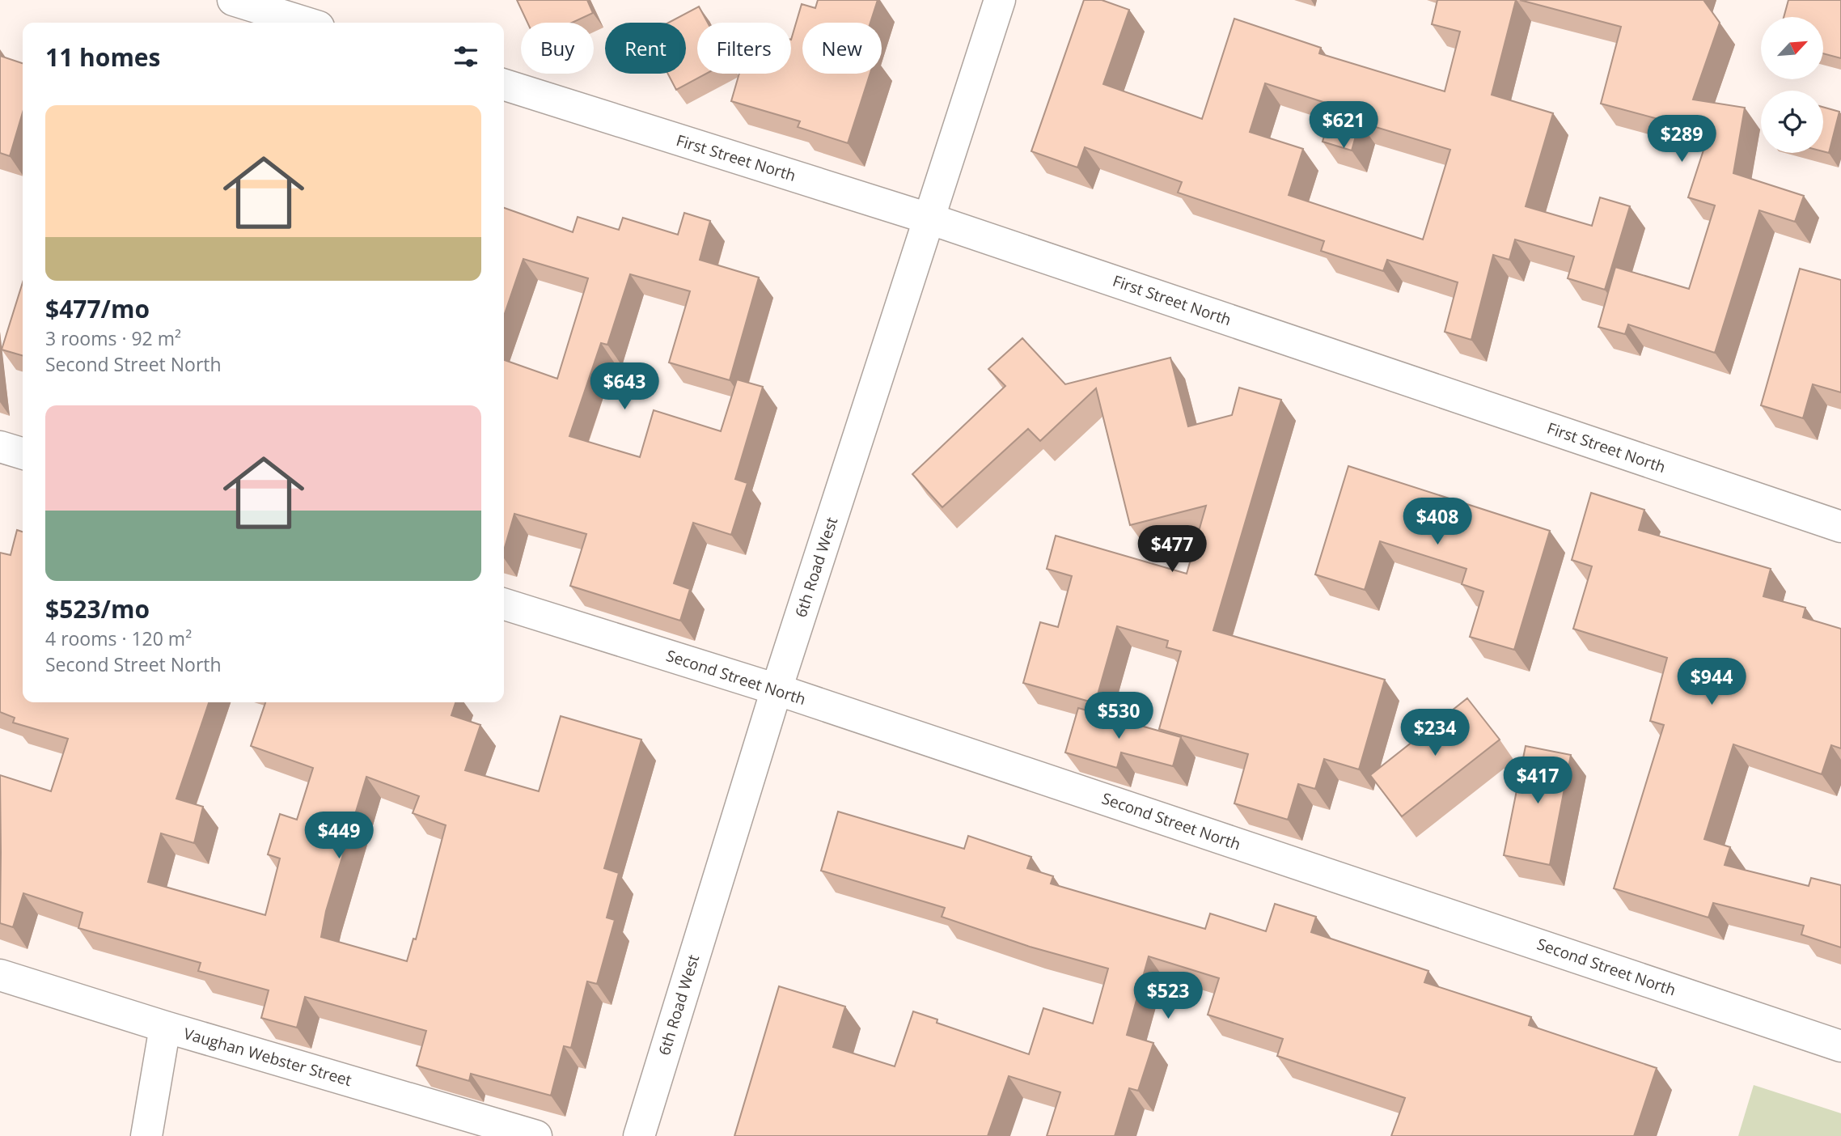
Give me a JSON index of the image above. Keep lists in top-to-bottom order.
{
  "streets": {
    "street": [
      "First Street North",
      "6th Road West",
      "Second Street North",
      "Vaughan Webster Street"
    ]
  },
  "crossings": [
    ["First Street North", "6th Road West"],
    ["6th Road West", "Second Street North"]
  ],
  "north": "top right",
  "page": {
    "chip": [
      "Buy",
      "Rent",
      "Filters",
      "New"
    ],
    "heading": "11 homes",
    "list": [
      {
        "name": "$477/mo",
        "note": "3 rooms · 92 m² · Second Street North"
      },
      {
        "name": "$523/mo",
        "note": "4 rooms · 120 m² · Second Street North"
      }
    ],
    "price": [
      "$621",
      "$289",
      "$643",
      "$408",
      "$477",
      "$944",
      "$530",
      "$234",
      "$417",
      "$449",
      "$523"
    ]
  }
}
